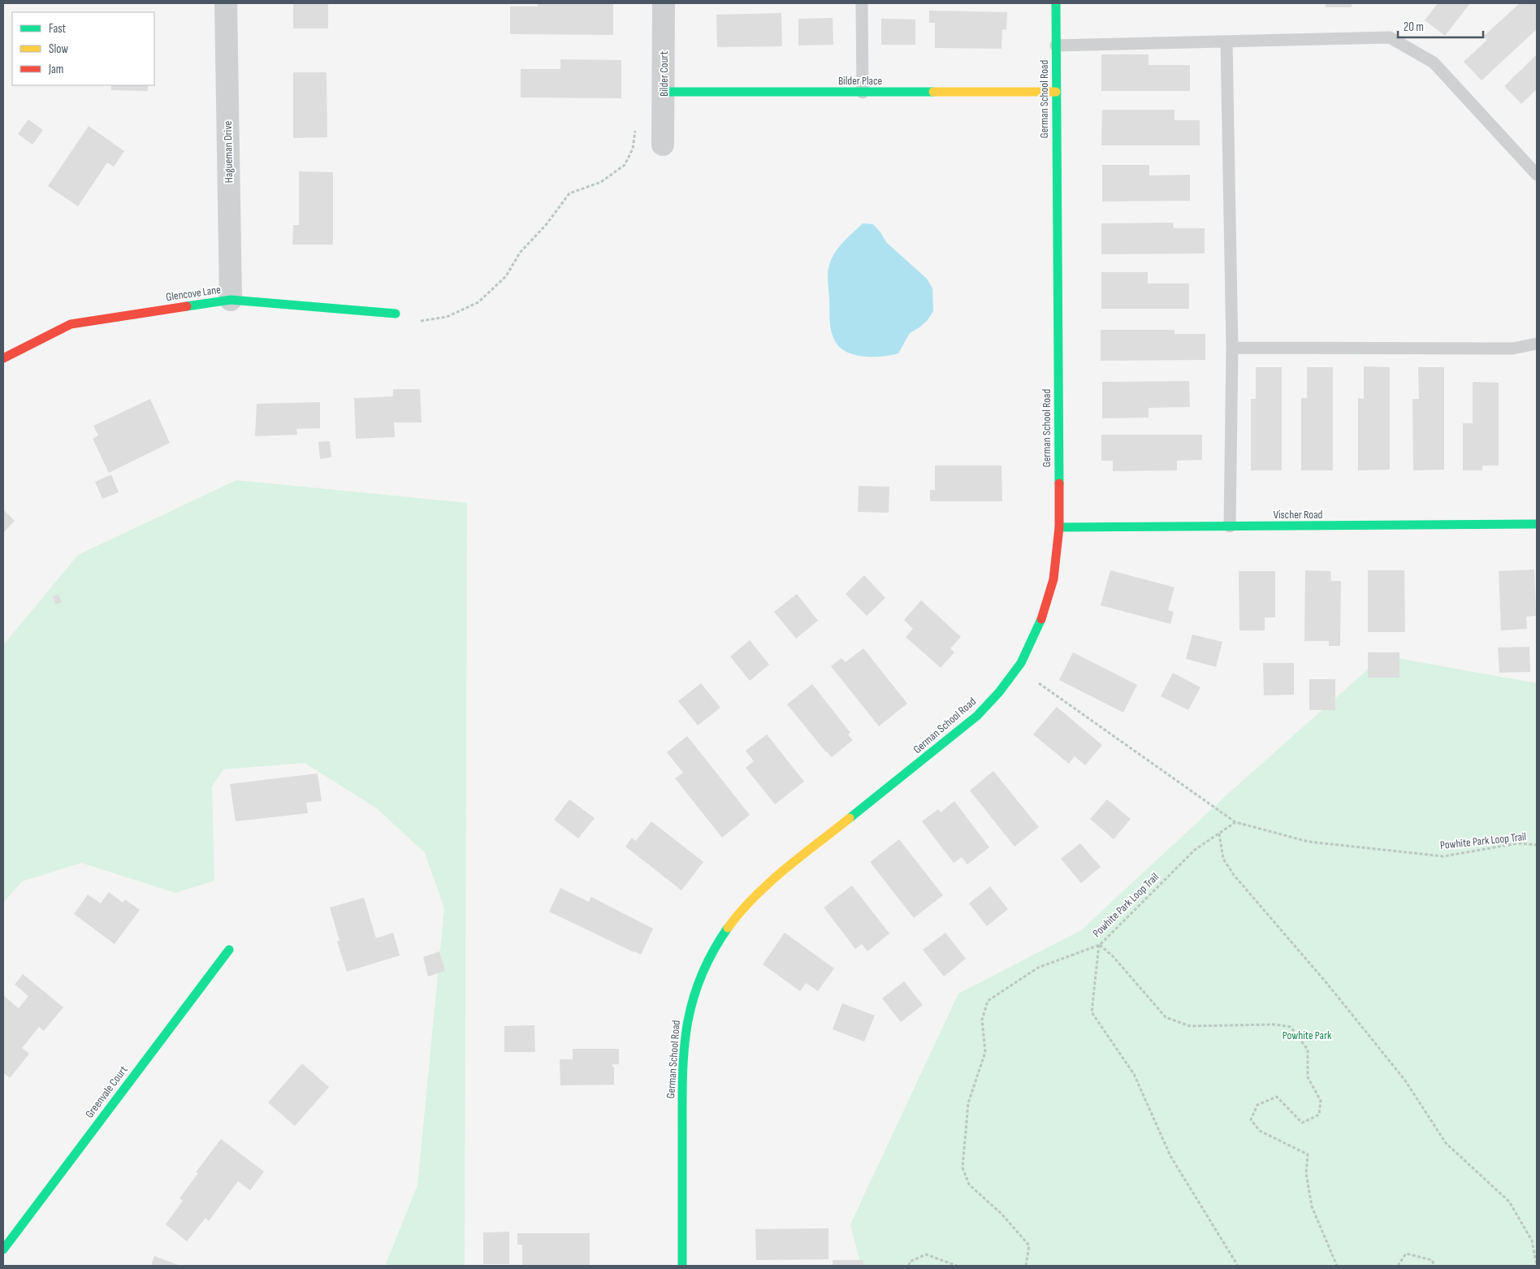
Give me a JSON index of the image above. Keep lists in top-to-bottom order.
{
  "streets": {
    "street": [
      "Bilder Court",
      "Bilder Place",
      "German School Road",
      "Hagueman Drive",
      "Glencove Lane",
      "Vischer Road",
      "Greenvale Court"
    ],
    "path": ["Powhite Park Loop Trail"]
  },
  "crossings": [
    ["Bilder Court", "Bilder Place"],
    ["Bilder Place", "German School Road"],
    ["German School Road", "Vischer Road"],
    ["Hagueman Drive", "Glencove Lane"]
  ],
  "parks": ["Powhite Park"],
  "legend": ["Fast", "Slow", "Jam"],
  "scale_bar": "20 m"
}
